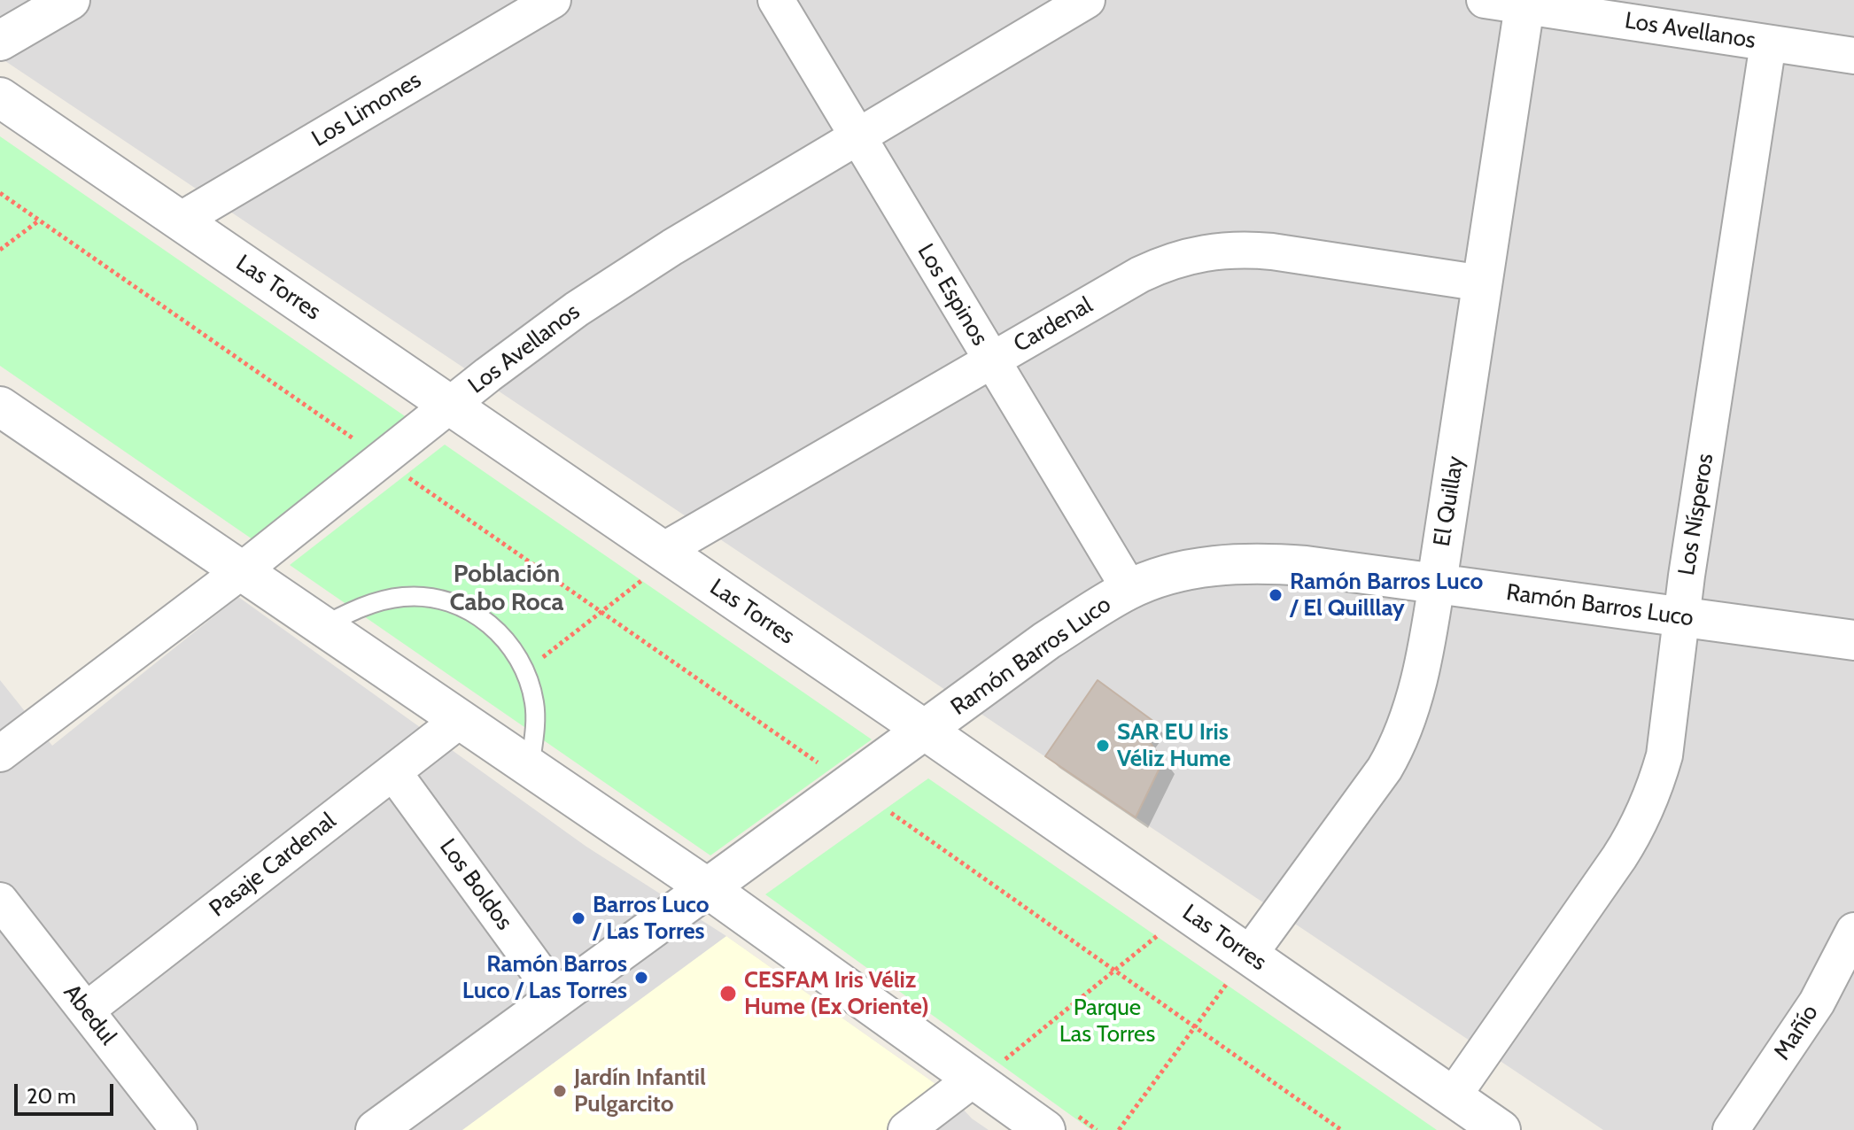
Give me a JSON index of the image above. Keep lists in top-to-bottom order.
{
  "streets": {
    "street": [
      "Los Avellanos",
      "Los Limones",
      "Las Torres",
      "Los Espinos",
      "Cardenal",
      "El Quillay",
      "Los Nísperos",
      "Ramón Barros Luco",
      "Pasaje Cardenal",
      "Los Boldos",
      "Abedul",
      "Mañío"
    ]
  },
  "crossings": [
    ["Los Avellanos", "Las Torres"],
    ["Los Avellanos", "Los Espinos"],
    ["Los Avellanos", "El Quillay"],
    ["Los Avellanos", "Los Nísperos"],
    ["Los Limones", "Las Torres"],
    ["Las Torres", "Cardenal"],
    ["Las Torres", "El Quillay"],
    ["Las Torres", "Los Nísperos"],
    ["Las Torres", "Ramón Barros Luco"],
    ["Los Espinos", "Cardenal"],
    ["Los Espinos", "Ramón Barros Luco"],
    ["Cardenal", "El Quillay"],
    ["El Quillay", "Ramón Barros Luco"],
    ["Los Nísperos", "Ramón Barros Luco"],
    ["Ramón Barros Luco", "Los Boldos"],
    ["Pasaje Cardenal", "Los Boldos"],
    ["Pasaje Cardenal", "Abedul"]
  ],
  "districts": ["Población Cabo Roca"],
  "parks": ["Parque Las Torres"],
  "places": [
    "Ramón Barros Luco / El Quilllay",
    "SAR EU Iris Véliz Hume",
    "Barros Luco / Las Torres",
    "Ramón Barros Luco / Las Torres",
    "CESFAM Iris Véliz Hume (Ex Oriente)",
    "Jardín Infantil Pulgarcito"
  ],
  "scale_bar": "20 m"
}
